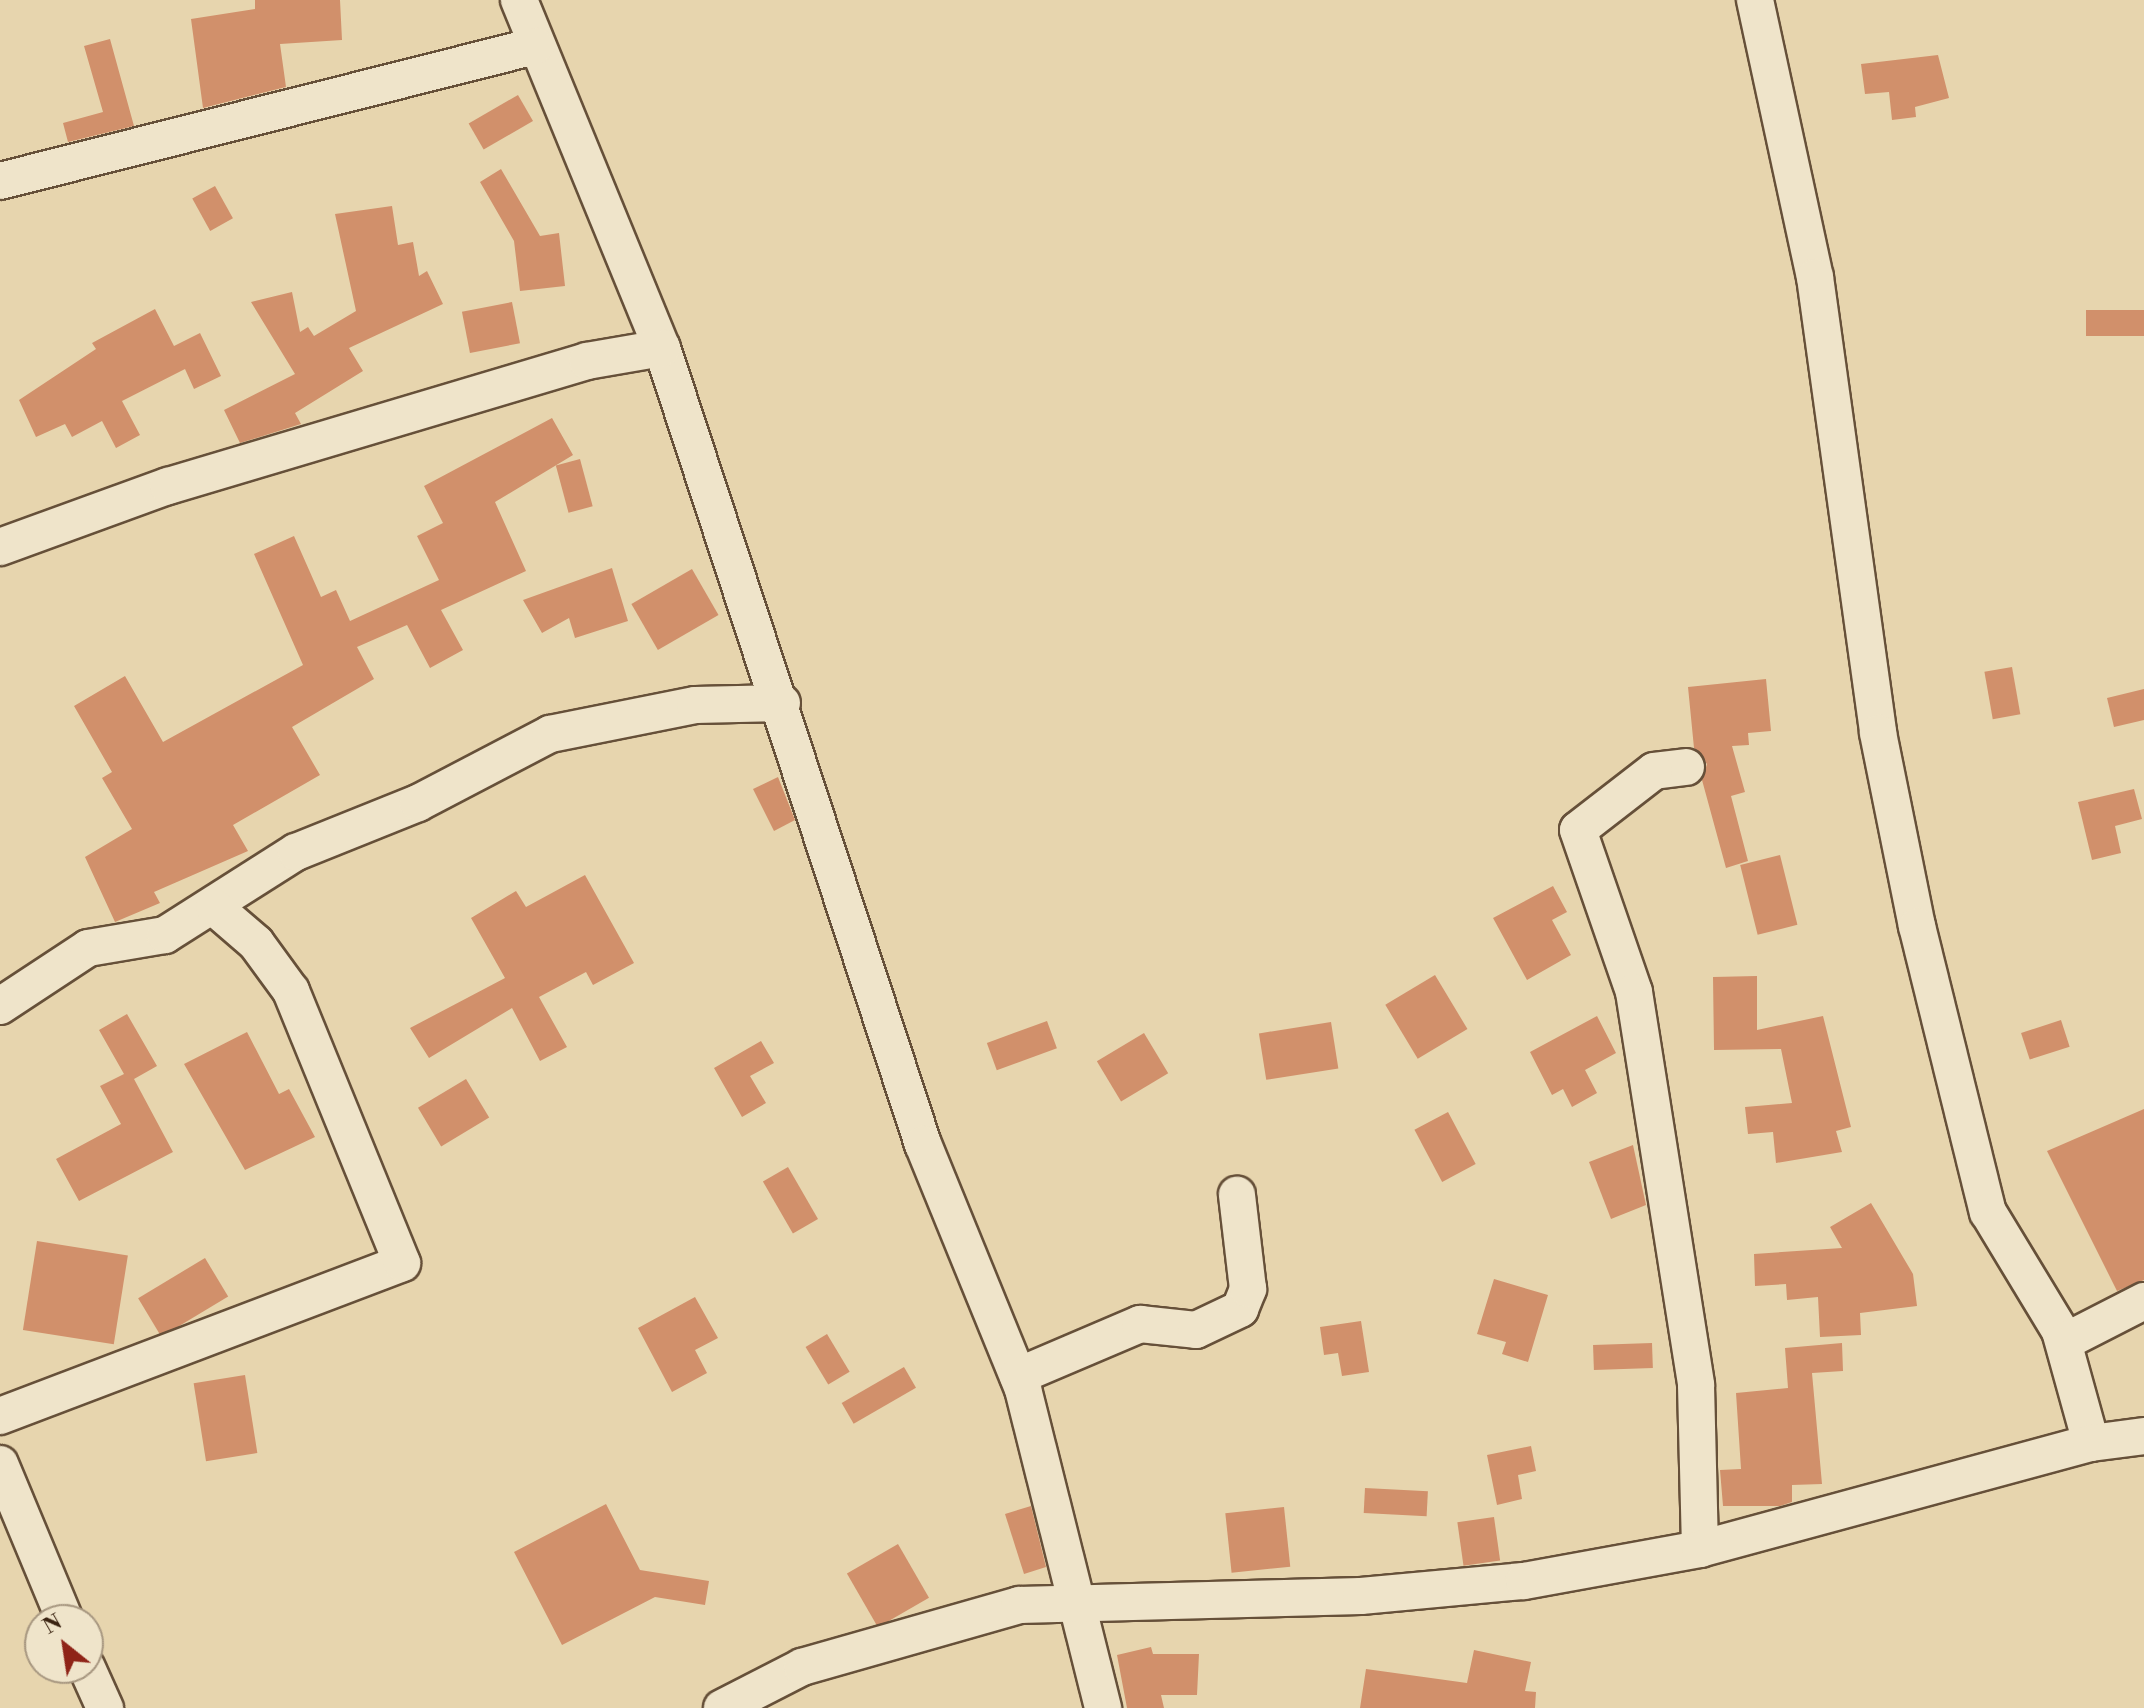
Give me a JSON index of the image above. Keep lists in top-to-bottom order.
{
  "north": "top left"
}
